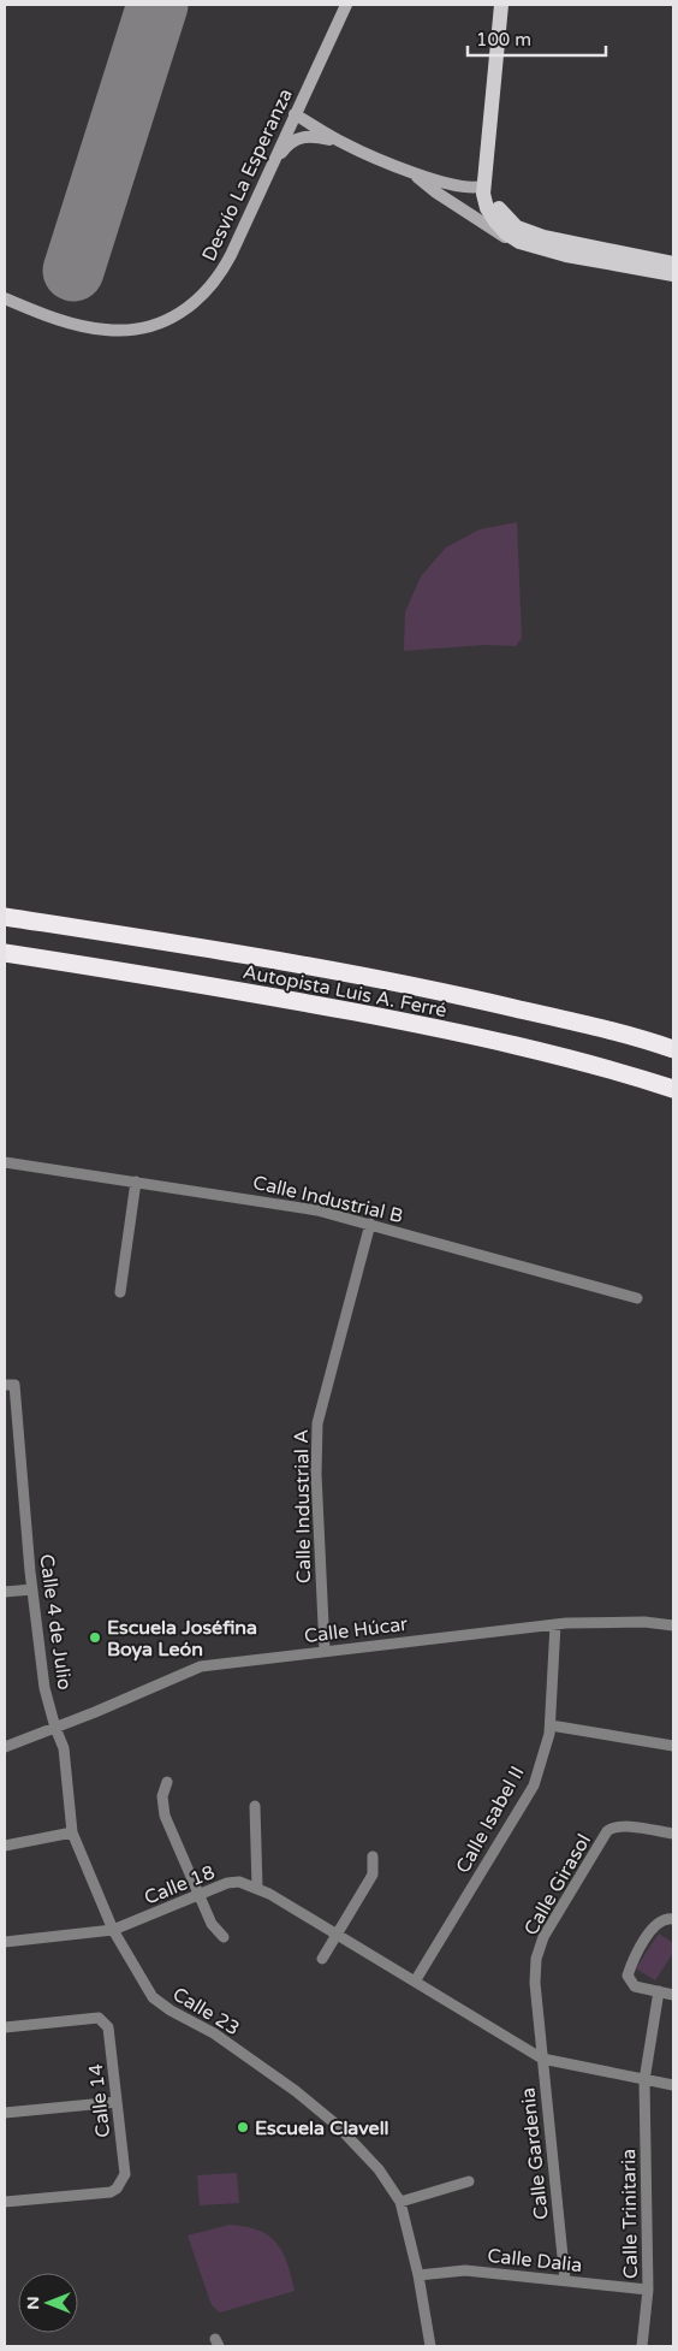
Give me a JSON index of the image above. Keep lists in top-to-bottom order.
{
  "streets": {
    "highway": ["Autopista Luis A. Ferré"],
    "main road": ["Desvío La Esperanza"],
    "street": [
      "Calle Industrial B",
      "Calle Industrial A",
      "Calle 4 de Julio",
      "Calle Húcar",
      "Calle Isabel II",
      "Calle 18",
      "Calle Girasol",
      "Calle 23",
      "Calle 14",
      "Calle Gardenia",
      "Calle Trinitaria",
      "Calle Dalia"
    ]
  },
  "crossings": [
    ["Calle Industrial B", "Calle Industrial A"],
    ["Calle Industrial A", "Calle Húcar"],
    ["Calle 4 de Julio", "Calle Húcar"],
    ["Calle 4 de Julio", "Calle 23"],
    ["Calle Húcar", "Calle Isabel II"],
    ["Calle Húcar", "Calle 23"],
    ["Calle Isabel II", "Calle 18"],
    ["Calle 18", "Calle Girasol"],
    ["Calle 18", "Calle 23"],
    ["Calle 18", "Calle Gardenia"],
    ["Calle 18", "Calle Trinitaria"],
    ["Calle Girasol", "Calle Gardenia"],
    ["Calle 23", "Calle Dalia"],
    ["Calle Gardenia", "Calle Dalia"],
    ["Calle Trinitaria", "Calle Dalia"]
  ],
  "places": ["Escuela Joséfina Boya León", "Escuela Clavell"],
  "scale_bar": "100 m",
  "north": "left"
}
